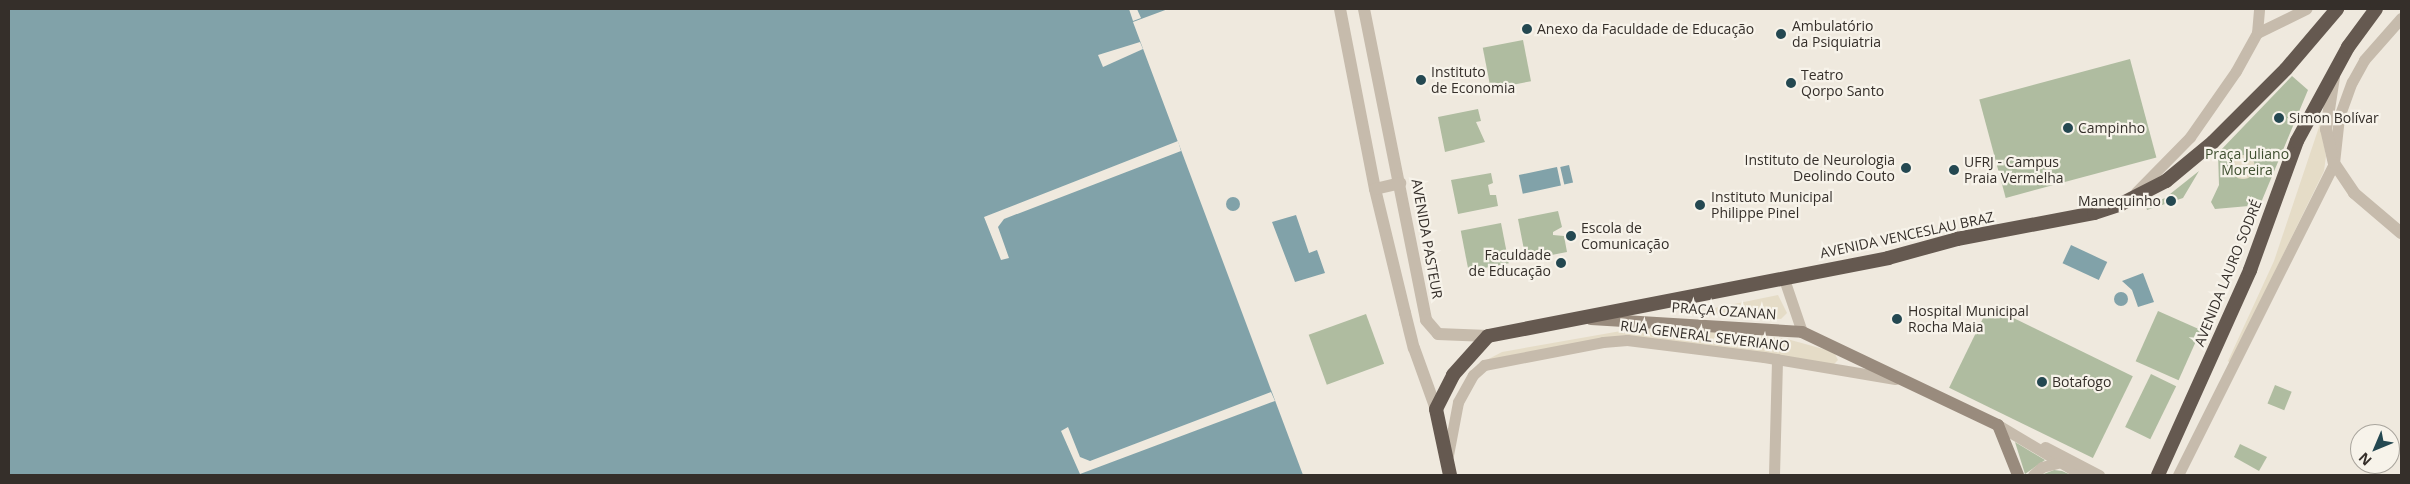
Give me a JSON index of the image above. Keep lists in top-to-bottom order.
{
  "streets": {
    "highway": ["AVENIDA VENCESLAU BRAZ", "AVENIDA LAURO SODRÉ"],
    "main road": ["PRAÇA OZANAN", "RUA GENERAL SEVERIANO"],
    "street": ["AVENIDA PASTEUR"]
  },
  "crossings": [
    ["AVENIDA VENCESLAU BRAZ", "AVENIDA PASTEUR"],
    ["AVENIDA VENCESLAU BRAZ", "PRAÇA OZANAN"],
    ["PRAÇA OZANAN", "RUA GENERAL SEVERIANO"]
  ],
  "parks": ["Praça Juliano Moreira"],
  "places": [
    "Anexo da Faculdade de Educação",
    "Ambulatório da Psiquiatria",
    "Instituto de Economia",
    "Teatro Qorpo Santo",
    "Simon Bolívar",
    "Campinho",
    "Instituto de Neurologia Deolindo Couto",
    "UFRJ - Campus Praia Vermelha",
    "Manequinho",
    "Instituto Municipal Philippe Pinel",
    "Escola de Comunicação",
    "Faculdade de Educação",
    "Hospital Municipal Rocha Maia",
    "Botafogo"
  ],
  "north": "bottom left"
}
